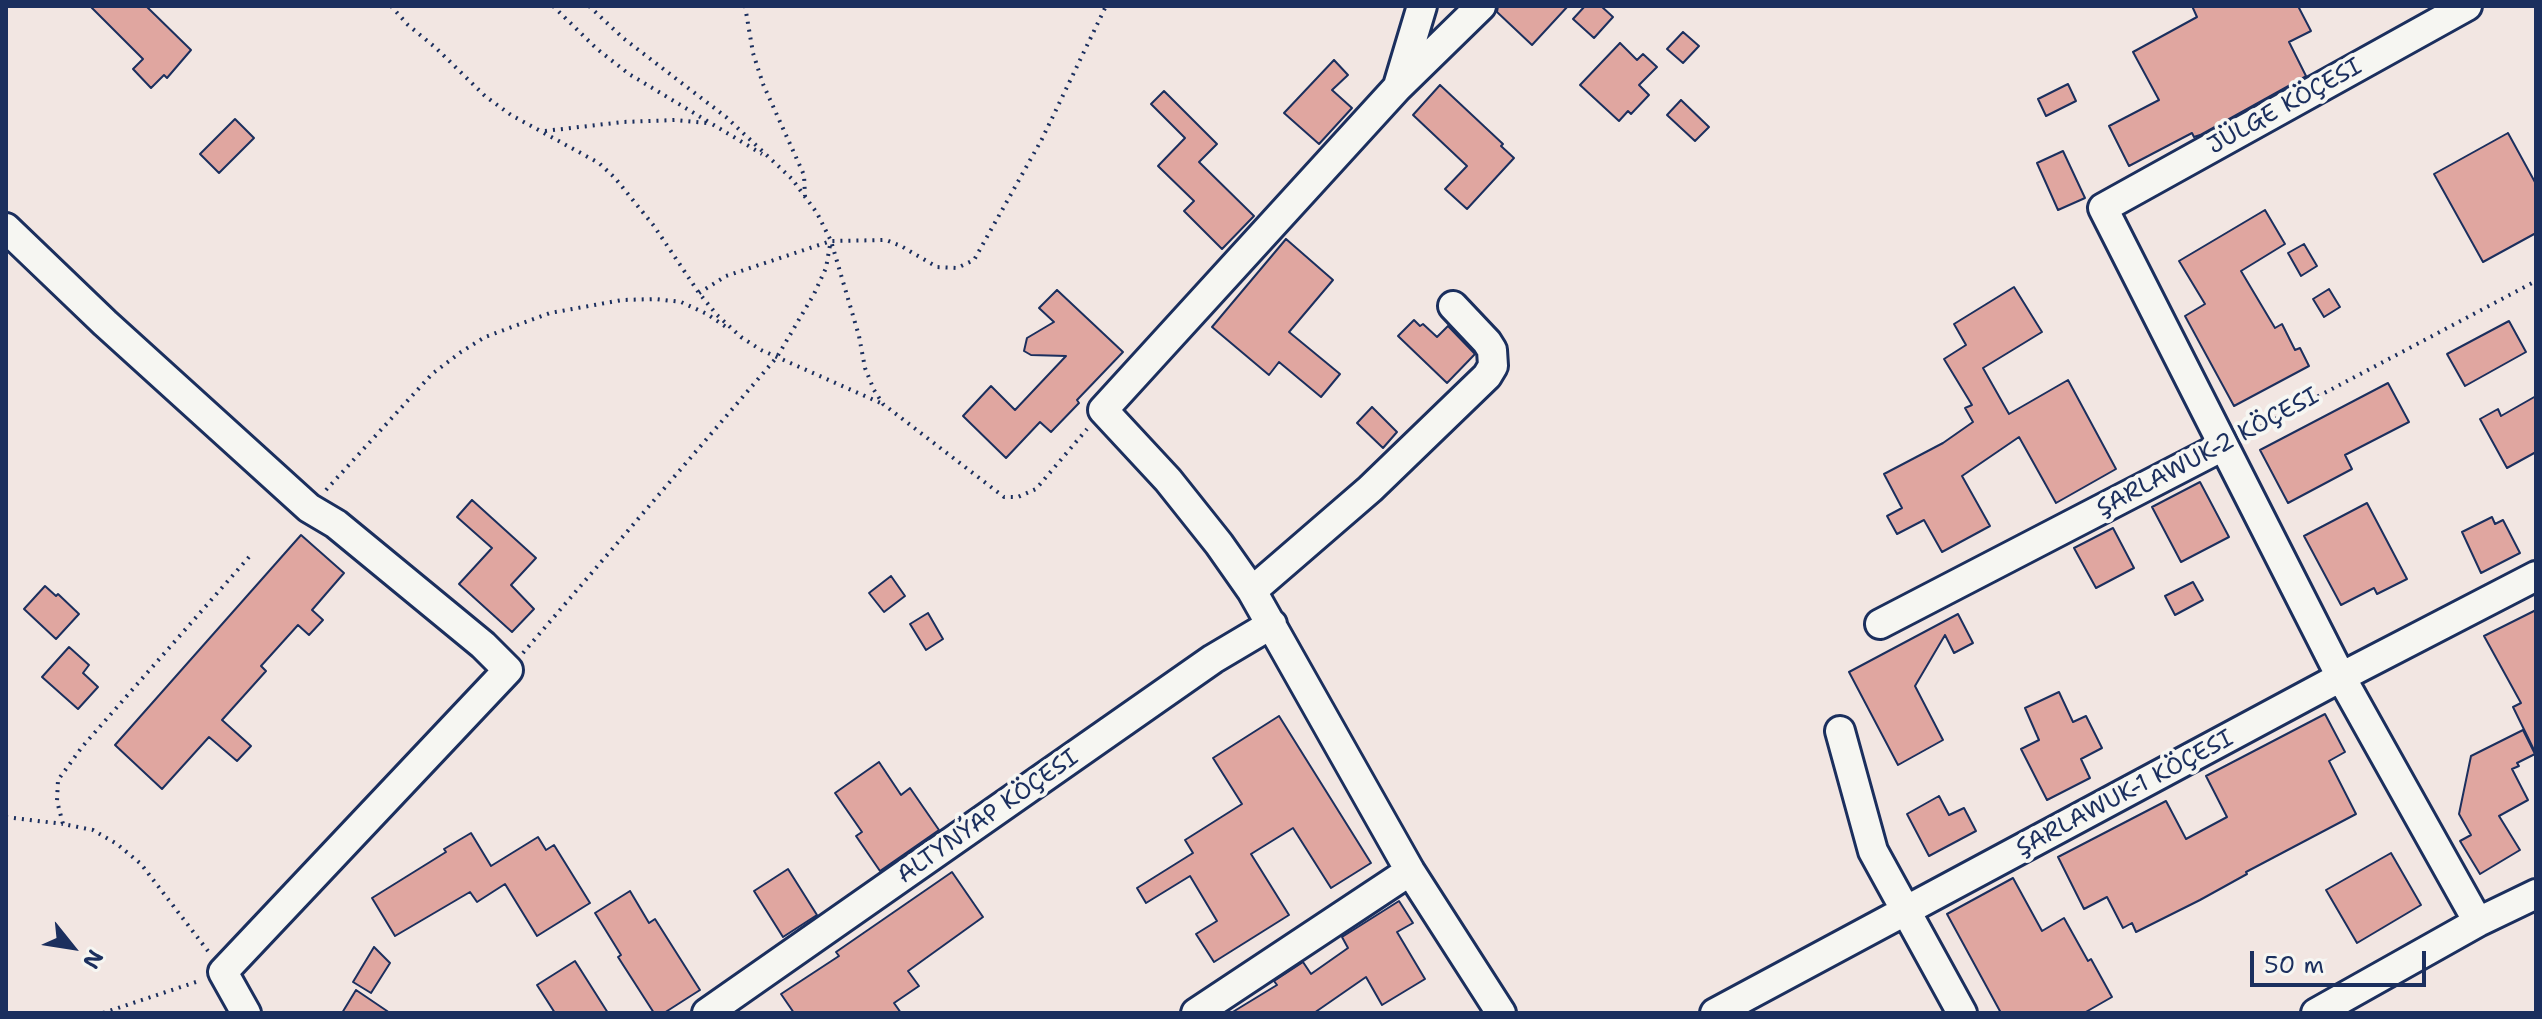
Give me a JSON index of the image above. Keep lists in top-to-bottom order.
{
  "streets": {
    "street": [
      "JÜLGE KÖÇESI",
      "ŞARLAWUK-2 KÖÇESI",
      "ŞARLAWUK-1 KÖÇESI",
      "ALTYNÝAP KÖÇESI"
    ]
  },
  "crossings": [
    ["JÜLGE KÖÇESI", "ŞARLAWUK-2 KÖÇESI"]
  ],
  "scale_bar": "50 m",
  "north": "bottom right"
}
